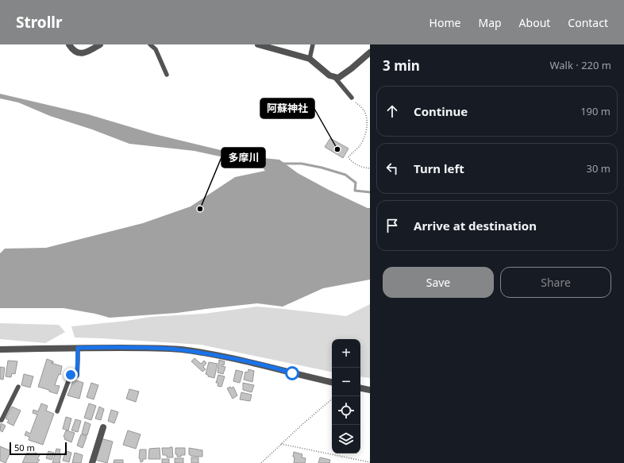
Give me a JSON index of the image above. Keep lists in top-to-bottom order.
{
  "places": ["阿蘇神社", "多摩川"],
  "scale_bar": "50 m",
  "page": {
    "header": "Strollr",
    "nav": [
      "Home",
      "Map",
      "About",
      "Contact"
    ],
    "heading": ["3 min", "Walk · 220 m"],
    "list": [
      ["Continue", "190 m"],
      ["Turn left", "30 m"],
      "Arrive at destination"
    ],
    "buttons": ["Save", "Share"],
    "map_buttons": ["+", "−"],
    "scale": "50 m"
  }
}
